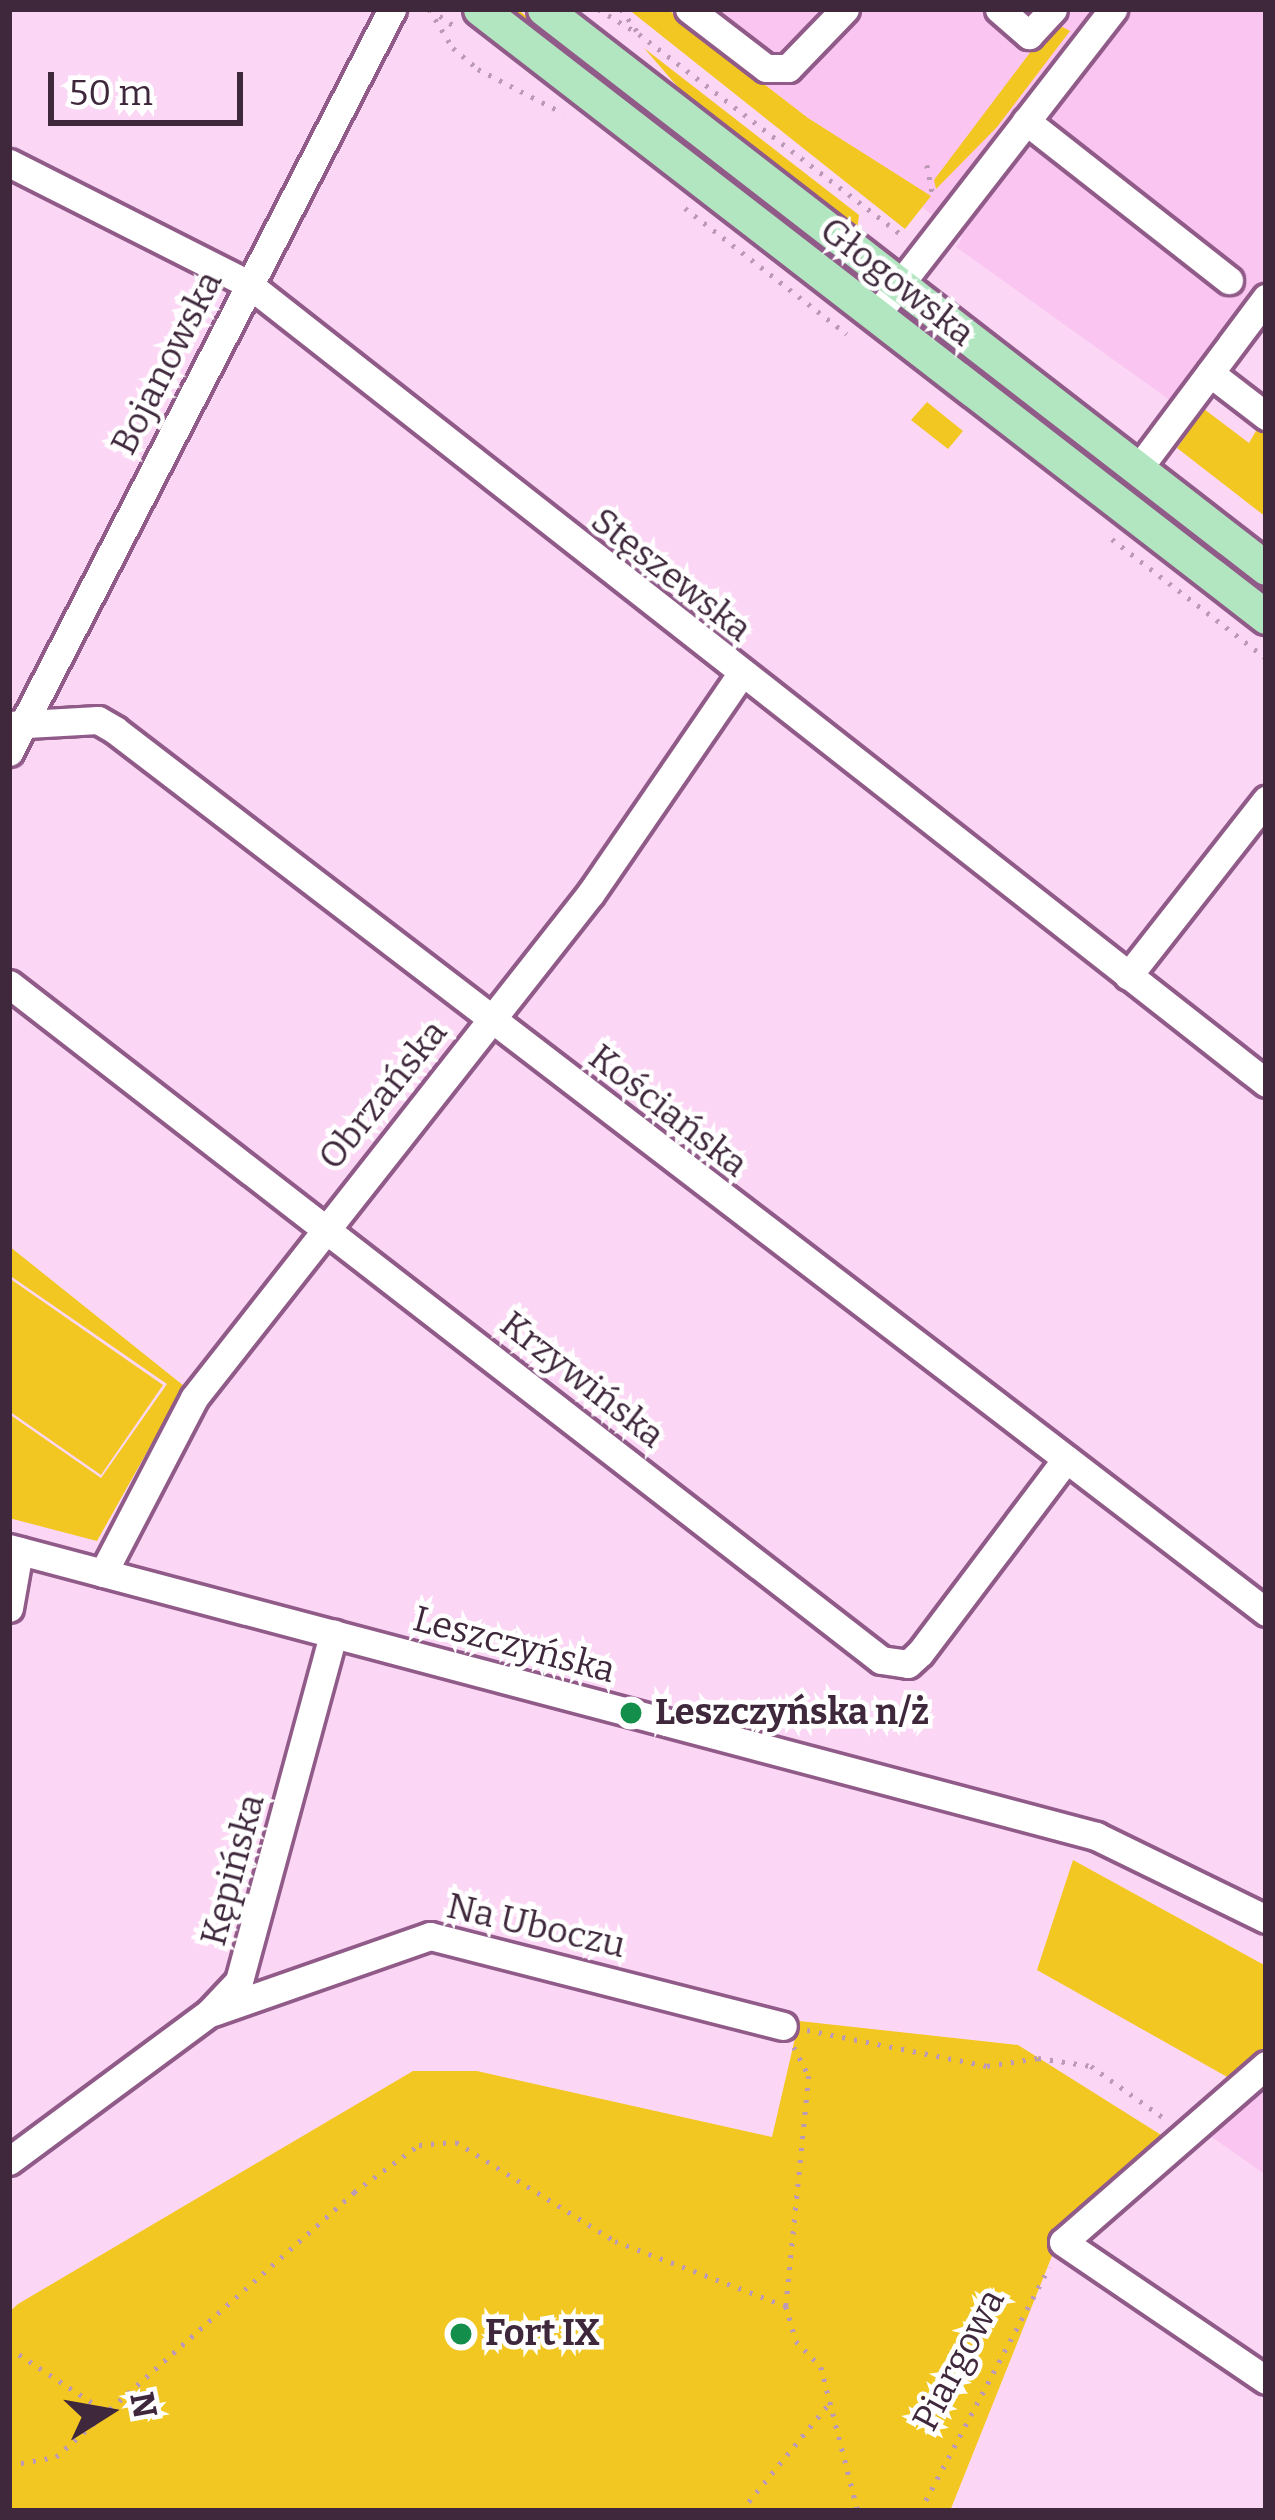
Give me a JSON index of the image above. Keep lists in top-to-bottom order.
{
  "streets": {
    "main road": ["Głogowska"],
    "street": [
      "Bojanowska",
      "Stęszewska",
      "Obrzańska",
      "Kościańska",
      "Krzywińska",
      "Leszczyńska",
      "Kępińska",
      "Na Uboczu"
    ],
    "path": ["Piargowa"]
  },
  "crossings": [
    ["Bojanowska", "Stęszewska"],
    ["Bojanowska", "Kościańska"],
    ["Stęszewska", "Obrzańska"],
    ["Obrzańska", "Kościańska"],
    ["Obrzańska", "Krzywińska"],
    ["Obrzańska", "Leszczyńska"],
    ["Kościańska", "Krzywińska"],
    ["Leszczyńska", "Kępińska"],
    ["Kępińska", "Na Uboczu"]
  ],
  "places": ["Leszczyńska n/ż", "Fort IX"],
  "scale_bar": "50 m",
  "north": "right"
}
